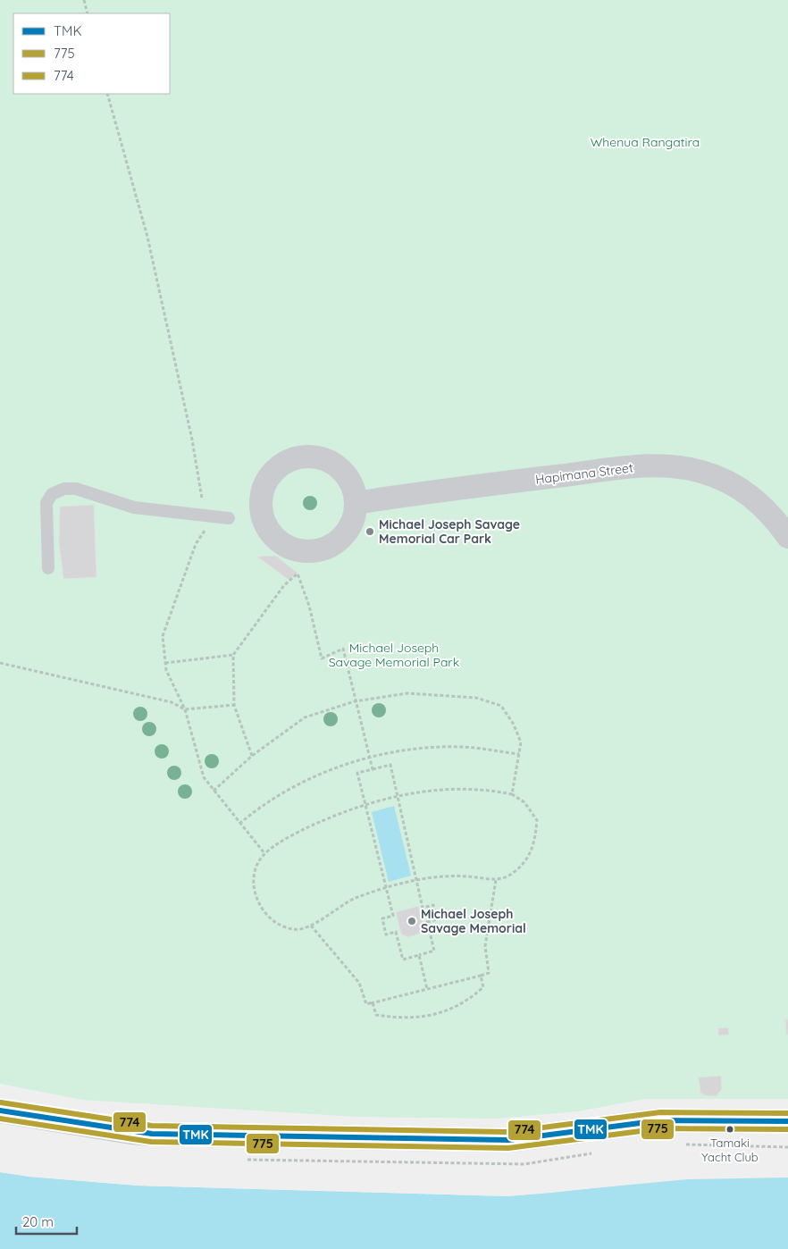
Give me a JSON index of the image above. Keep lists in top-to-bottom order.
{
  "streets": {
    "street": ["Hapimana Street"]
  },
  "parks": ["Whenua Rangatira", "Michael Joseph Savage Memorial Park"],
  "places": ["Michael Joseph Savage Memorial Car Park", "Michael Joseph Savage Memorial", "Tamaki Yacht Club"],
  "lines": ["transit line 774", "transit line TMK", "transit line 775"],
  "legend": ["TMK", "775", "774"],
  "scale_bar": "20 m"
}
